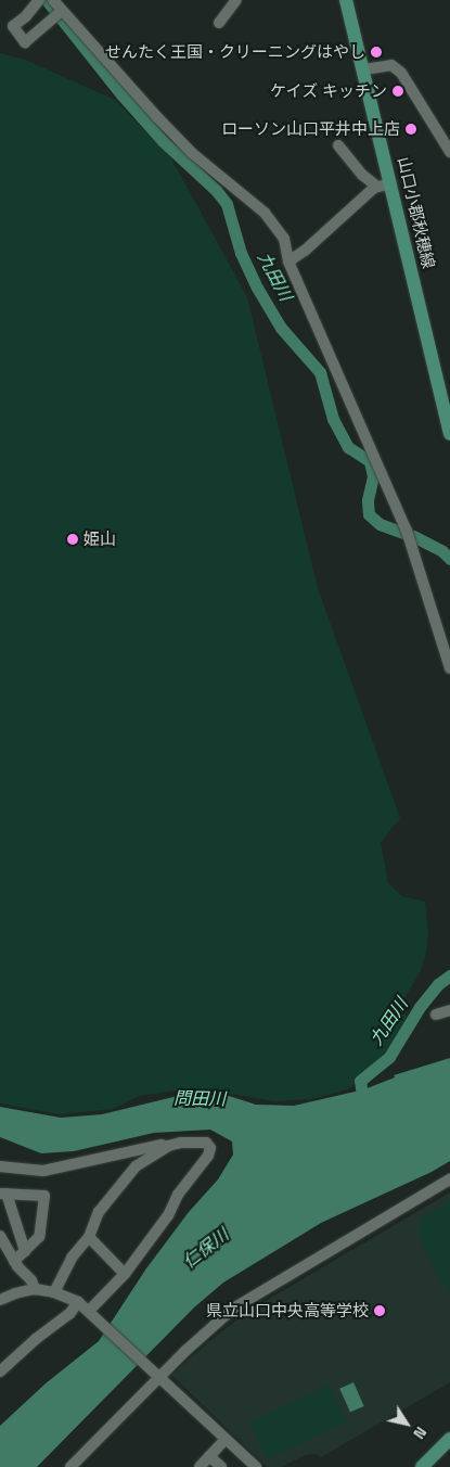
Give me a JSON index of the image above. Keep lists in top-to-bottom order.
{
  "streets": {
    "main road": ["山口小郡秋穂線"]
  },
  "water": ["九田川", "問田川", "仁保川"],
  "places": [
    "せんたく王国・クリーニングはやし",
    "ケイズ キッチン",
    "ローソン山口平井中上店",
    "姫山",
    "県立山口中央高等学校"
  ],
  "north": "bottom right"
}
